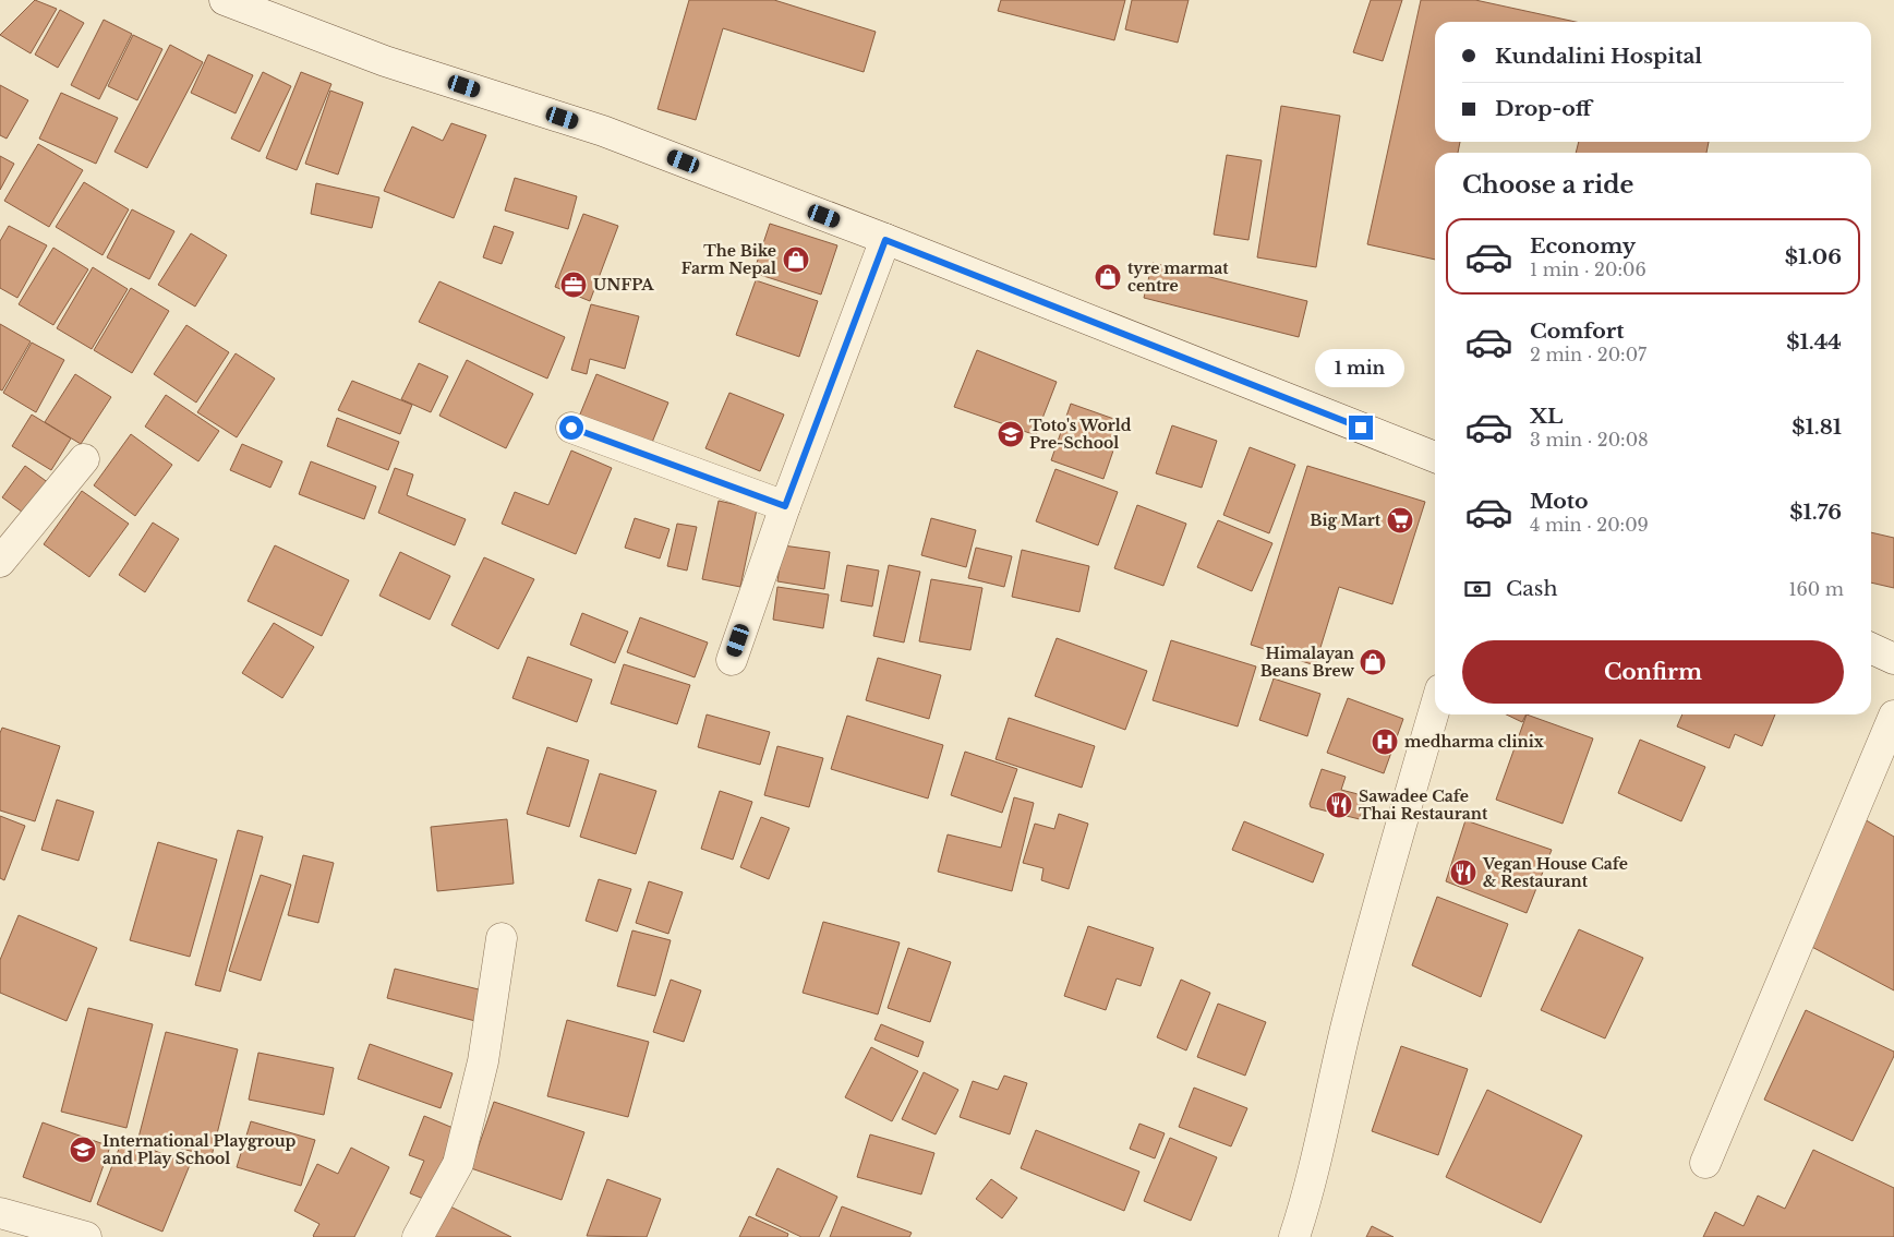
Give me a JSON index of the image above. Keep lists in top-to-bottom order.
{
  "places": {
    "shop": ["The Bike Farm Nepal", "tyre marmat centre", "Himalayan Beans Brew"],
    "office": ["UNFPA"],
    "school or university": ["Toto's World Pre-School", "International Playgroup and Play School"],
    "supermarket": ["Big Mart"],
    "hospital": ["medharma clinix"],
    "restaurant": ["Sawadee Cafe Thai Restaurant", "Vegan House Cafe & Restaurant"]
  },
  "page": {
    "banner": ["Kundalini Hospital", "Drop-off"],
    "heading": "Choose a ride",
    "list": [
      {
        "name": "Economy",
        "note": "1 min · 20:06",
        "value": "$1.06"
      },
      {
        "name": "Comfort",
        "note": "2 min · 20:07",
        "value": "$1.44"
      },
      {
        "name": "XL",
        "note": "3 min · 20:08",
        "value": "$1.81"
      },
      {
        "name": "Moto",
        "note": "4 min · 20:09",
        "value": "$1.76"
      }
    ],
    "bubble": "1 min",
    "pay": ["Cash", "160 m"],
    "buttons": "Confirm"
  }
}
